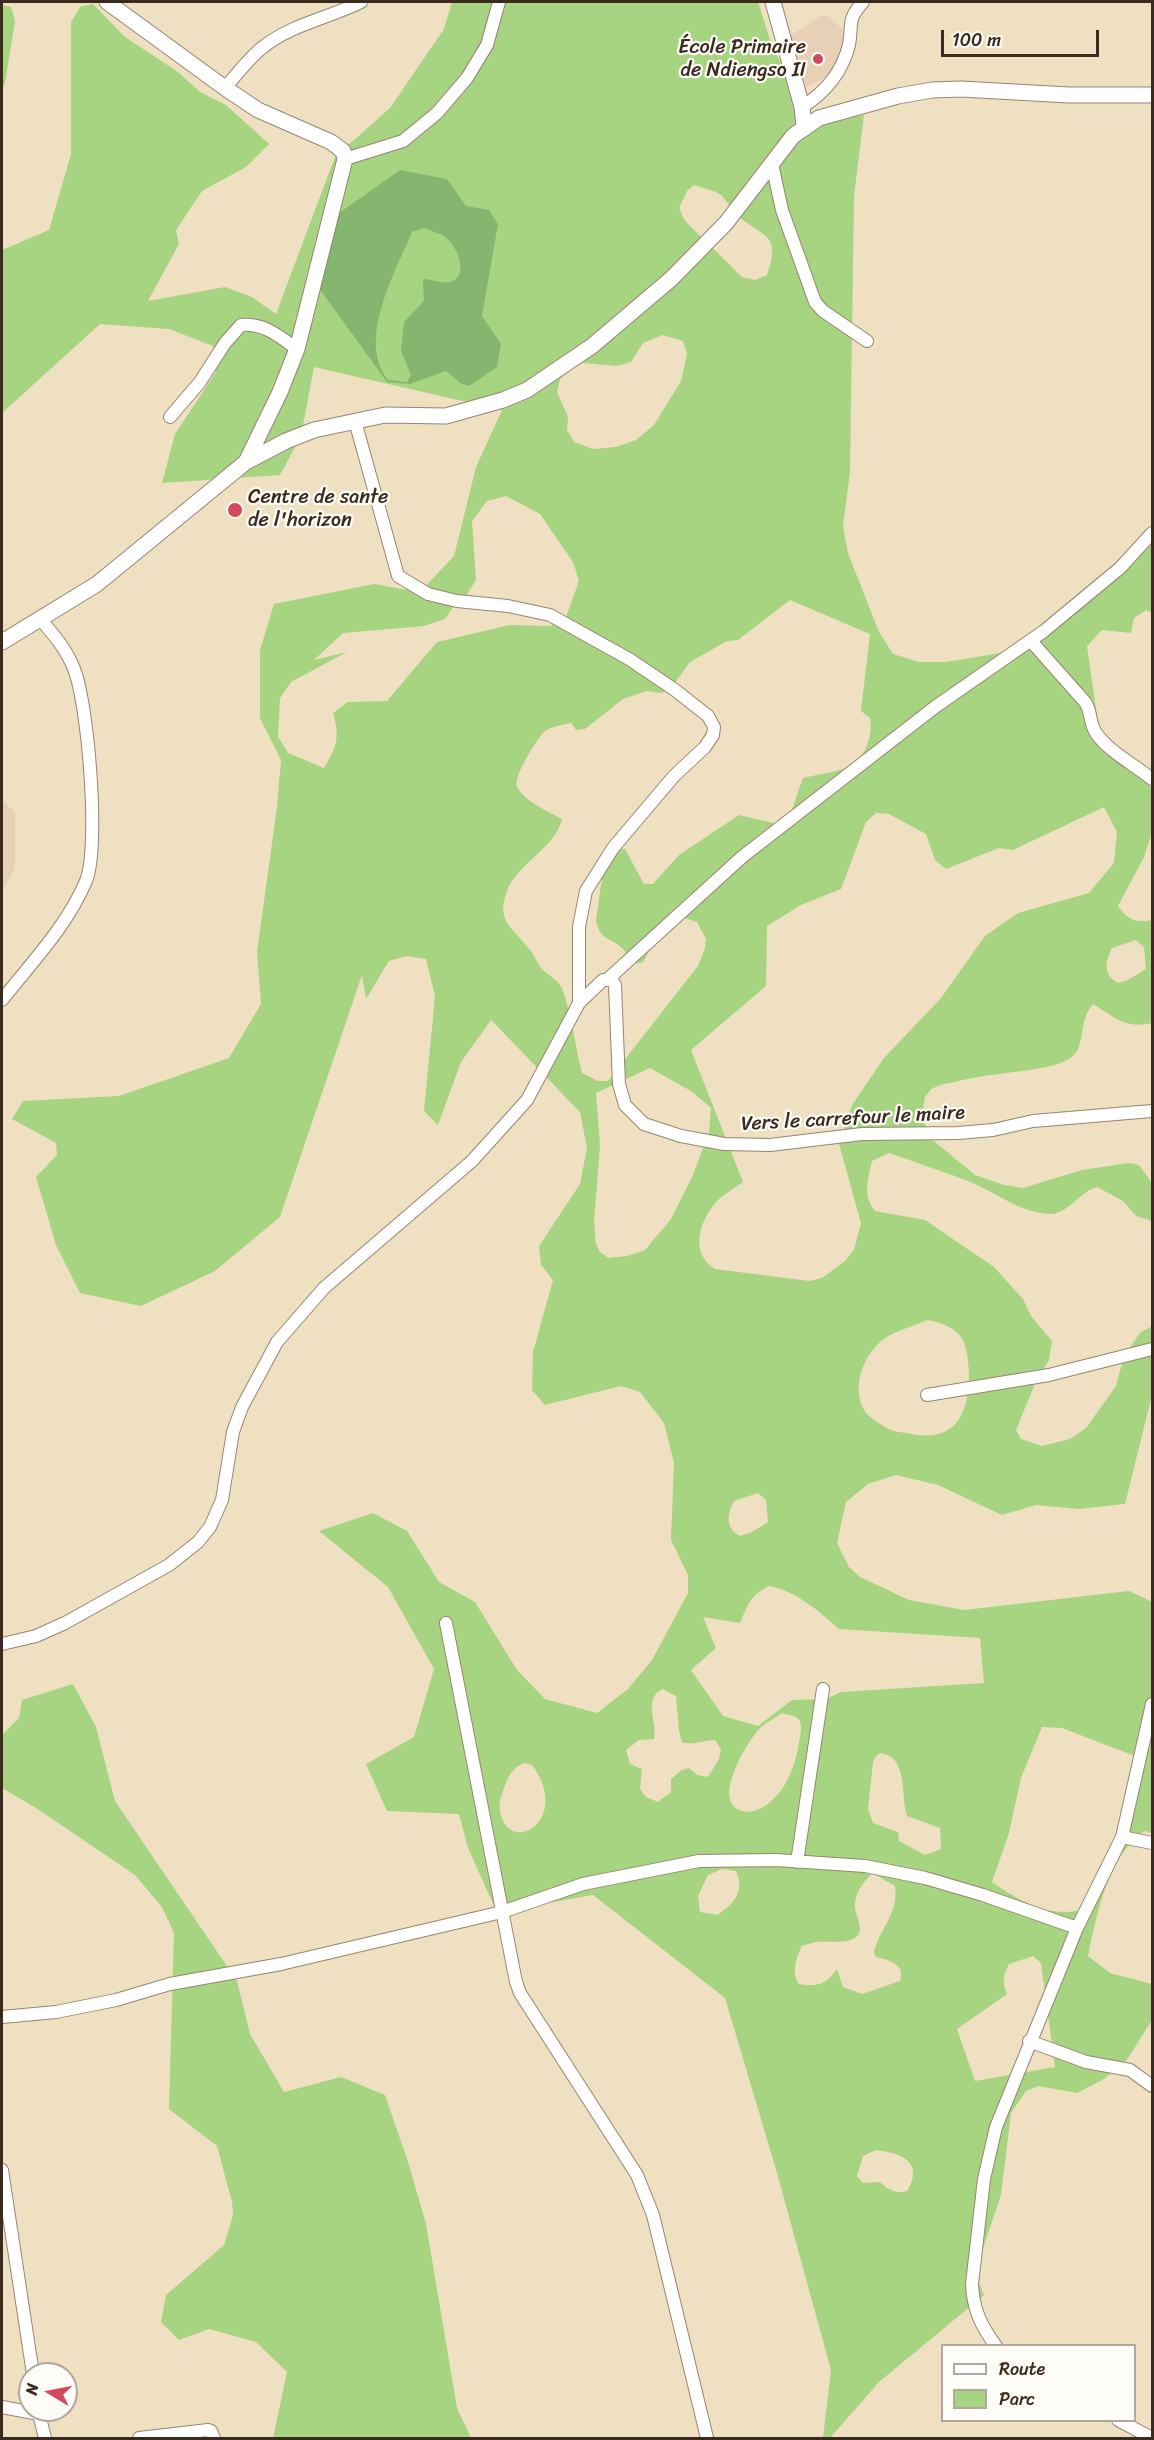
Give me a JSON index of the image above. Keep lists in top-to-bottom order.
{
  "streets": {
    "street": ["Vers le carrefour le maire"]
  },
  "places": ["École Primaire de Ndiengso II", "Centre de sante de l'horizon"],
  "legend": ["Route", "Parc"],
  "scale_bar": "100 m",
  "north": "left"
}
